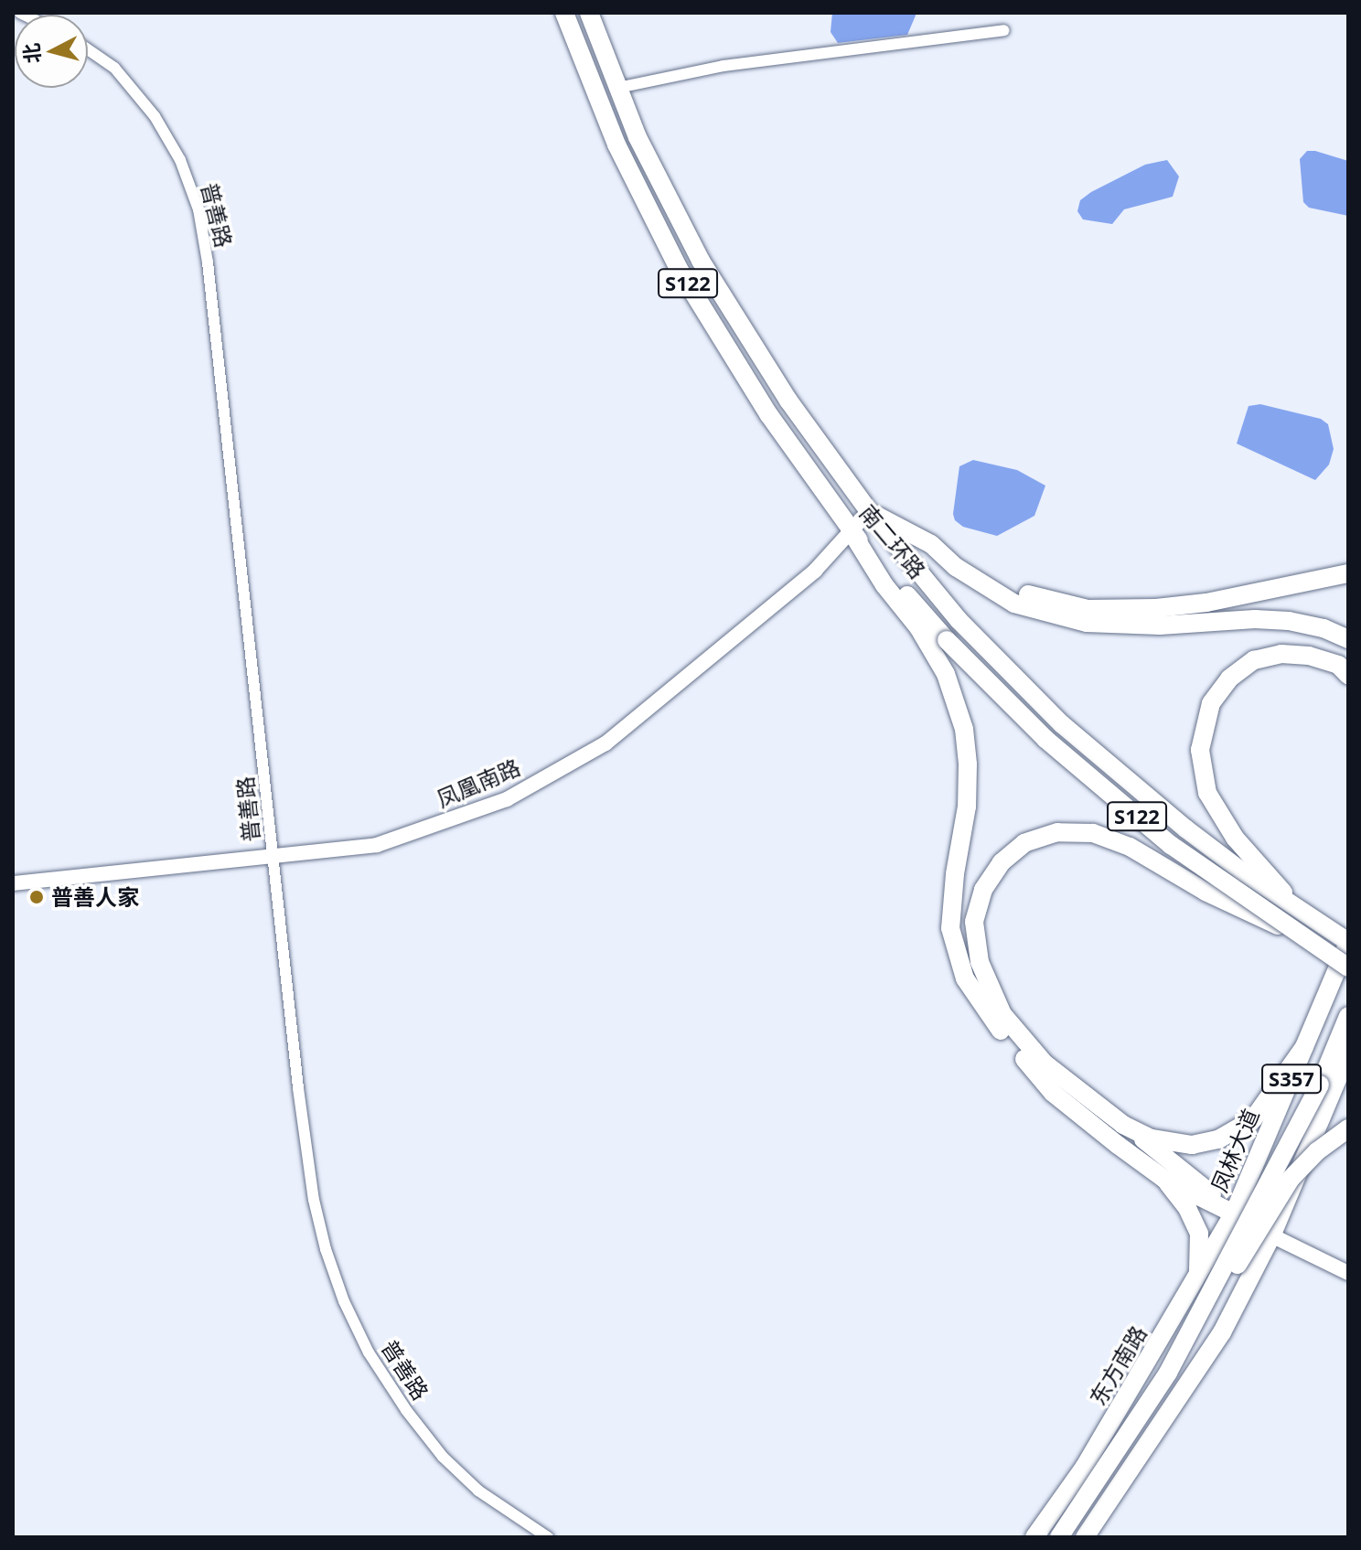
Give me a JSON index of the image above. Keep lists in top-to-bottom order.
{
  "streets": {
    "main road": [
      "S122",
      "南二环路",
      "S357",
      "凤林大道",
      "东方南路"
    ],
    "street": ["普善路", "凤凰南路"]
  },
  "crossings": [
    ["普善路", "凤凰南路"],
    ["南二环路", "凤凰南路"],
    ["南二环路", "凤林大道"],
    ["凤林大道", "东方南路"]
  ],
  "places": ["普善人家"],
  "north": "left"
}
